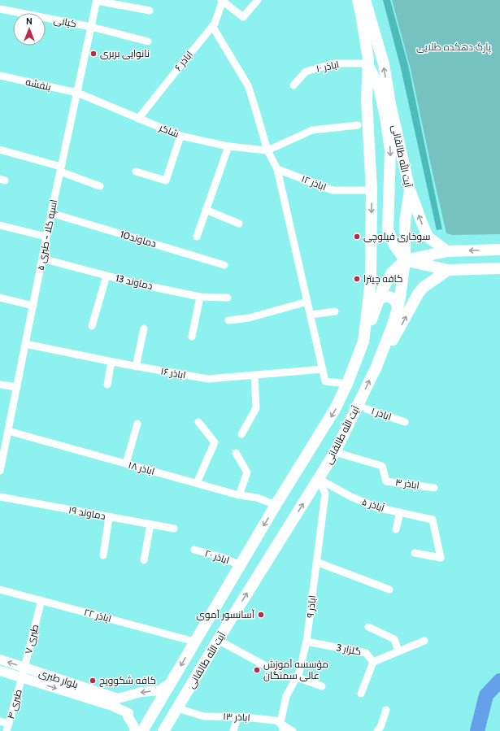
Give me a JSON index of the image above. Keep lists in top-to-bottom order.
{
  "streets": {
    "main road": ["آیت الله طالقانی", "بلوار طبری"],
    "street": [
      "کیانی",
      "اباذر ۶",
      "اباذر ۱۰",
      "بنفشه",
      "شاکر",
      "اباذر ۱۲",
      "اسپه کلا - طبری ۵",
      "دماوند10",
      "دماوند 13",
      "اباذر ۱۶",
      "اباذر ۱",
      "اباذر ۱۸",
      "اباذر ۳",
      "آباذر ۵",
      "دماوند ۱۹",
      "اباذر ۲۰",
      "اباذر ۹",
      "اباذر ۲۲",
      "طبری ۷",
      "گلزار 3",
      "طبری ۴",
      "اباذر ۱۳"
    ]
  },
  "crossings": [
    ["کیانی", "اسپه کلا - طبری ۵"],
    ["اباذر ۶", "شاکر"],
    ["اباذر ۱۰", "آیت الله طالقانی"],
    ["بنفشه", "شاکر"],
    ["بنفشه", "اسپه کلا - طبری ۵"],
    ["شاکر", "اسپه کلا - طبری ۵"],
    ["آیت الله طالقانی", "اباذر ۱۲"],
    ["آیت الله طالقانی", "اباذر ۱"],
    ["آیت الله طالقانی", "اباذر ۱۸"],
    ["آیت الله طالقانی", "اباذر ۳"],
    ["آیت الله طالقانی", "آباذر ۵"],
    ["آیت الله طالقانی", "اباذر ۲۰"],
    ["آیت الله طالقانی", "اباذر ۹"],
    ["آیت الله طالقانی", "اباذر ۲۲"],
    ["آیت الله طالقانی", "اباذر ۱۳"],
    ["اسپه کلا - طبری ۵", "دماوند10"],
    ["اسپه کلا - طبری ۵", "دماوند 13"],
    ["اسپه کلا - طبری ۵", "اباذر ۱۶"],
    ["اسپه کلا - طبری ۵", "اباذر ۱۸"],
    ["آباذر ۵", "اباذر ۹"],
    ["اباذر ۹", "گلزار 3"],
    ["اباذر ۹", "اباذر ۱۳"],
    ["اباذر ۲۲", "طبری ۷"],
    ["طبری ۷", "بلوار طبری"],
    ["طبری ۷", "طبری ۴"],
    ["بلوار طبری", "طبری ۴"]
  ],
  "parks": ["پارک دهکده طلایی"],
  "places": [
    "نانوایی بربری",
    "سوخاری فیلوچی",
    "کافه چیترا",
    "آسانسور آموی",
    "مؤسسه آموزش عالی سمنگان",
    "کافه شکوویچ"
  ],
  "north": "top"
}
